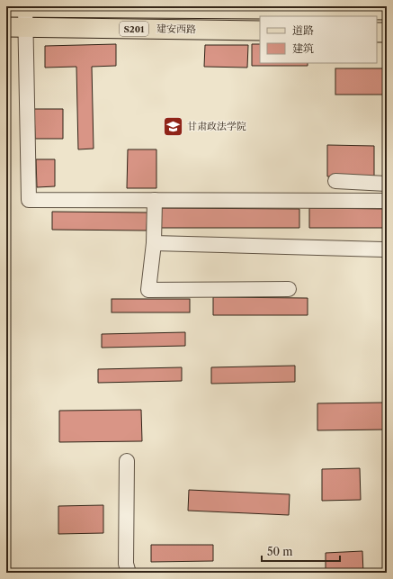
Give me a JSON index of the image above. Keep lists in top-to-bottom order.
{
  "streets": {
    "main road": ["S201", "建安西路"]
  },
  "places": {
    "school or university": ["甘肃政法学院"]
  },
  "legend": ["道路", "建筑"],
  "scale_bar": "50 m"
}
